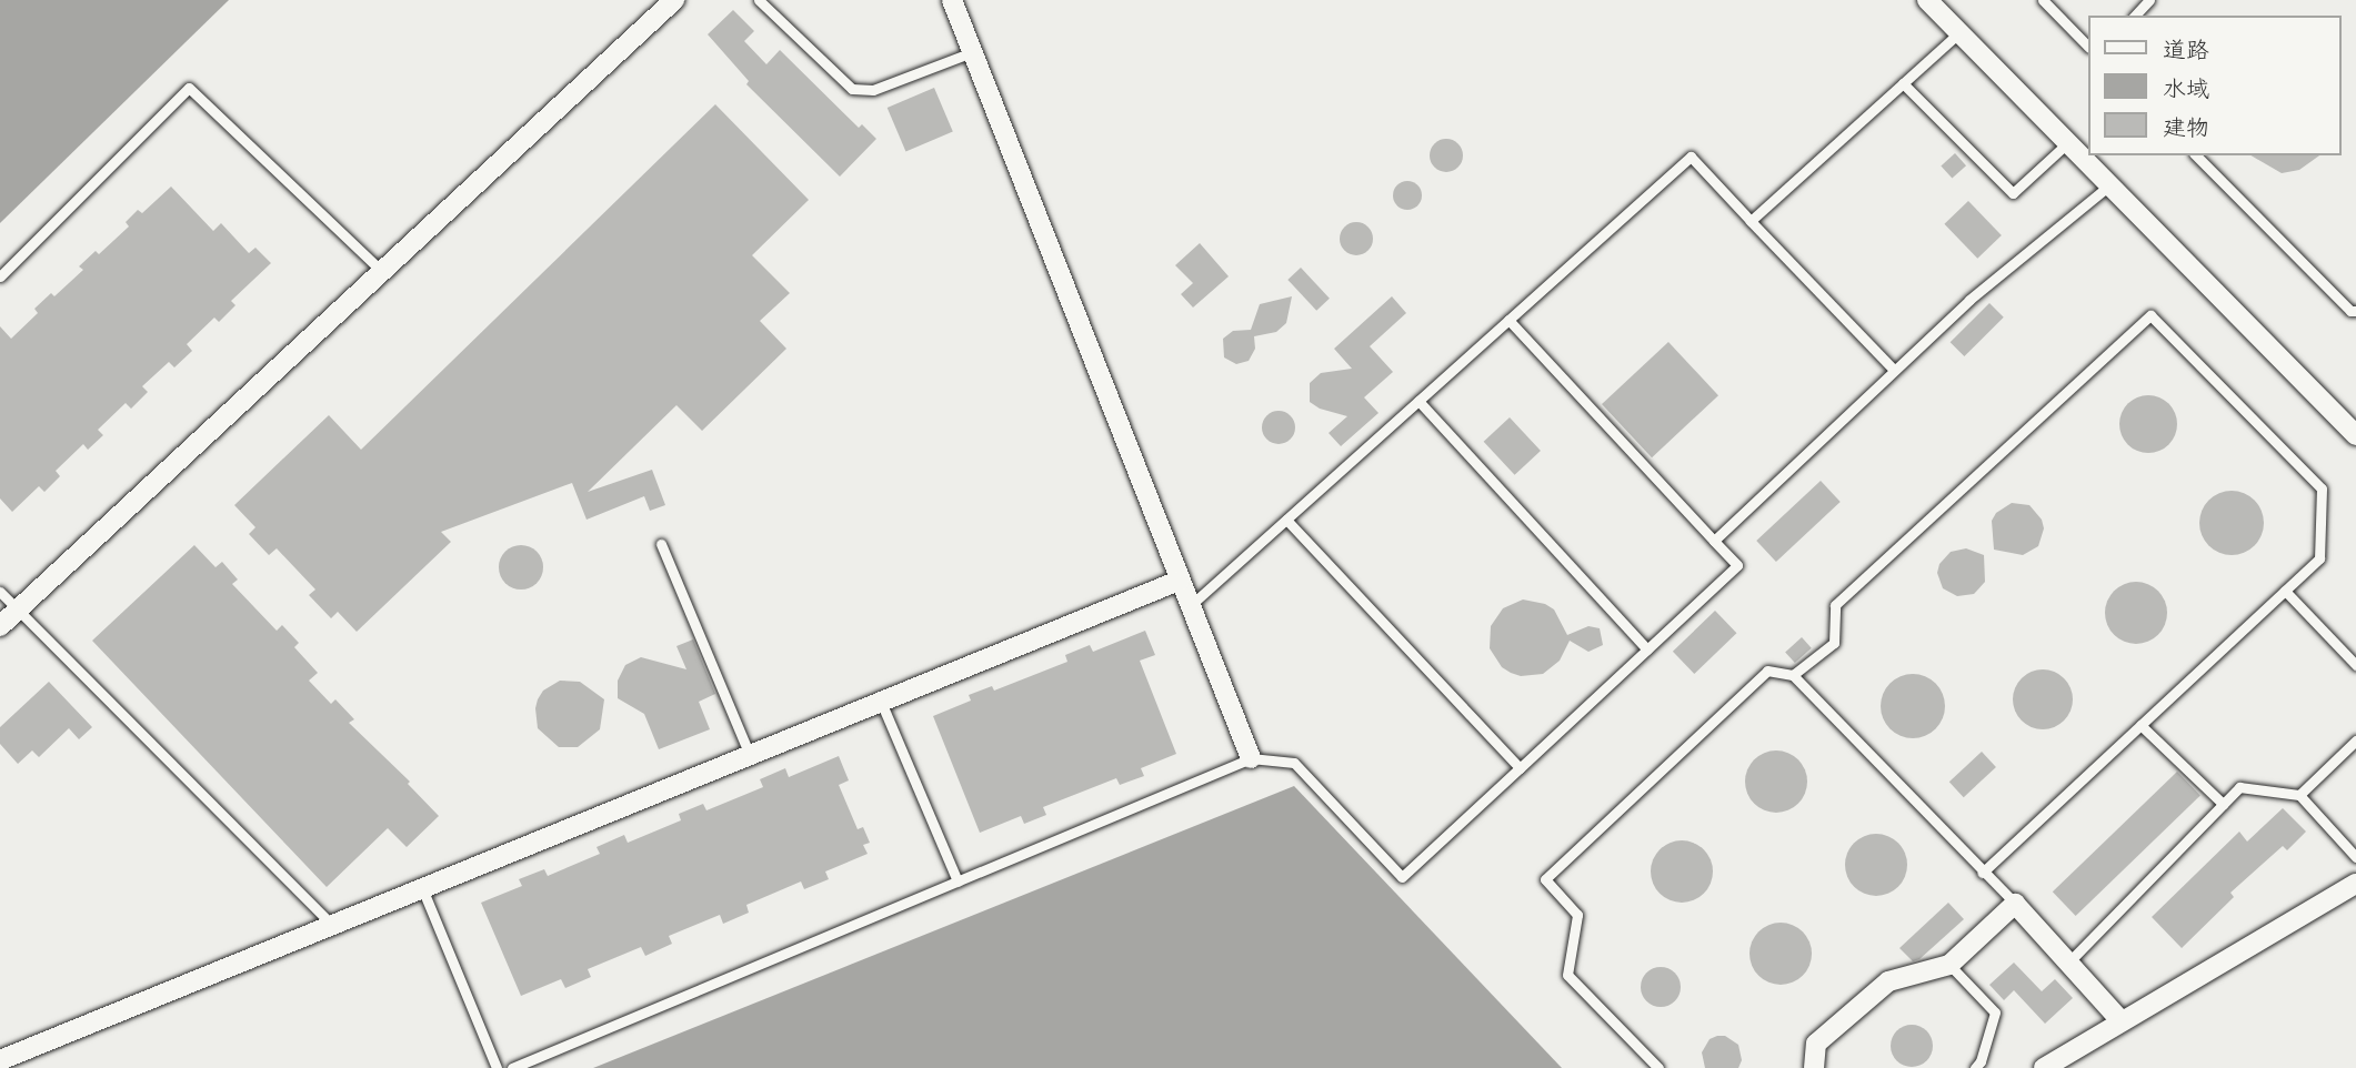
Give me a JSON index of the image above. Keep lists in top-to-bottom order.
{
  "legend": ["道路", "水域", "建物"]
}
